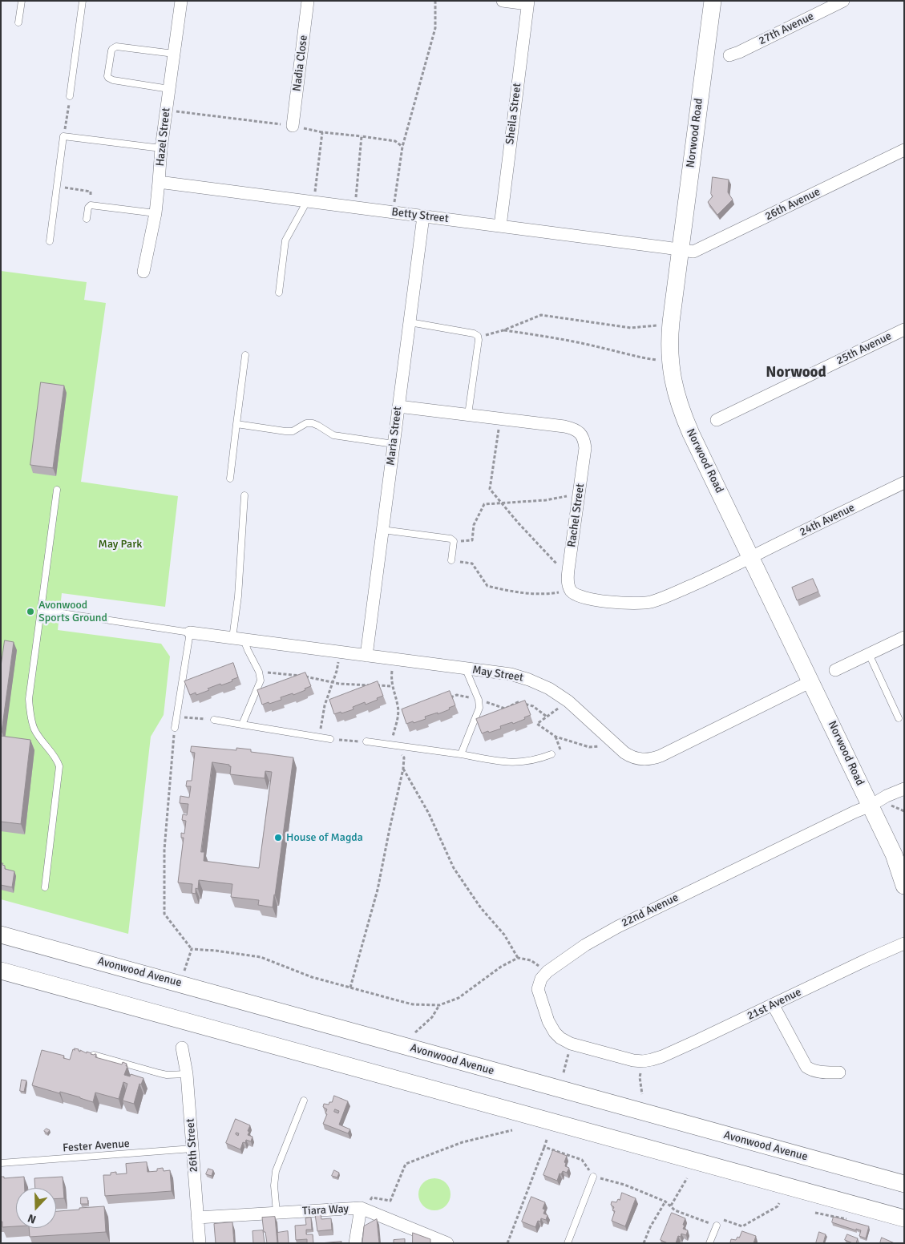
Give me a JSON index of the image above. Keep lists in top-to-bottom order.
{
  "streets": {
    "main road": ["Norwood Road", "Avonwood Avenue"],
    "street": [
      "27th Avenue",
      "Nadia Close",
      "Sheila Street",
      "Hazel Street",
      "26th Avenue",
      "Betty Street",
      "25th Avenue",
      "Maria Street",
      "Rachel Street",
      "24th Avenue",
      "May Street",
      "22nd Avenue",
      "21st Avenue",
      "26th Street",
      "Tiara Way"
    ],
    "lane": ["Fester Avenue"]
  },
  "crossings": [
    ["Sheila Street", "Betty Street"],
    ["Norwood Road", "26th Avenue"],
    ["Norwood Road", "Betty Street"],
    ["Norwood Road", "24th Avenue"],
    ["Norwood Road", "May Street"],
    ["Norwood Road", "22nd Avenue"],
    ["Hazel Street", "Betty Street"],
    ["26th Avenue", "Betty Street"],
    ["Betty Street", "Maria Street"],
    ["Maria Street", "Rachel Street"],
    ["Maria Street", "May Street"],
    ["22nd Avenue", "21st Avenue"],
    ["26th Street", "Fester Avenue"],
    ["26th Street", "Tiara Way"]
  ],
  "districts": ["Norwood"],
  "parks": ["May Park"],
  "places": ["Avonwood Sports Ground", "House of Magda"],
  "north": "bottom"
}
